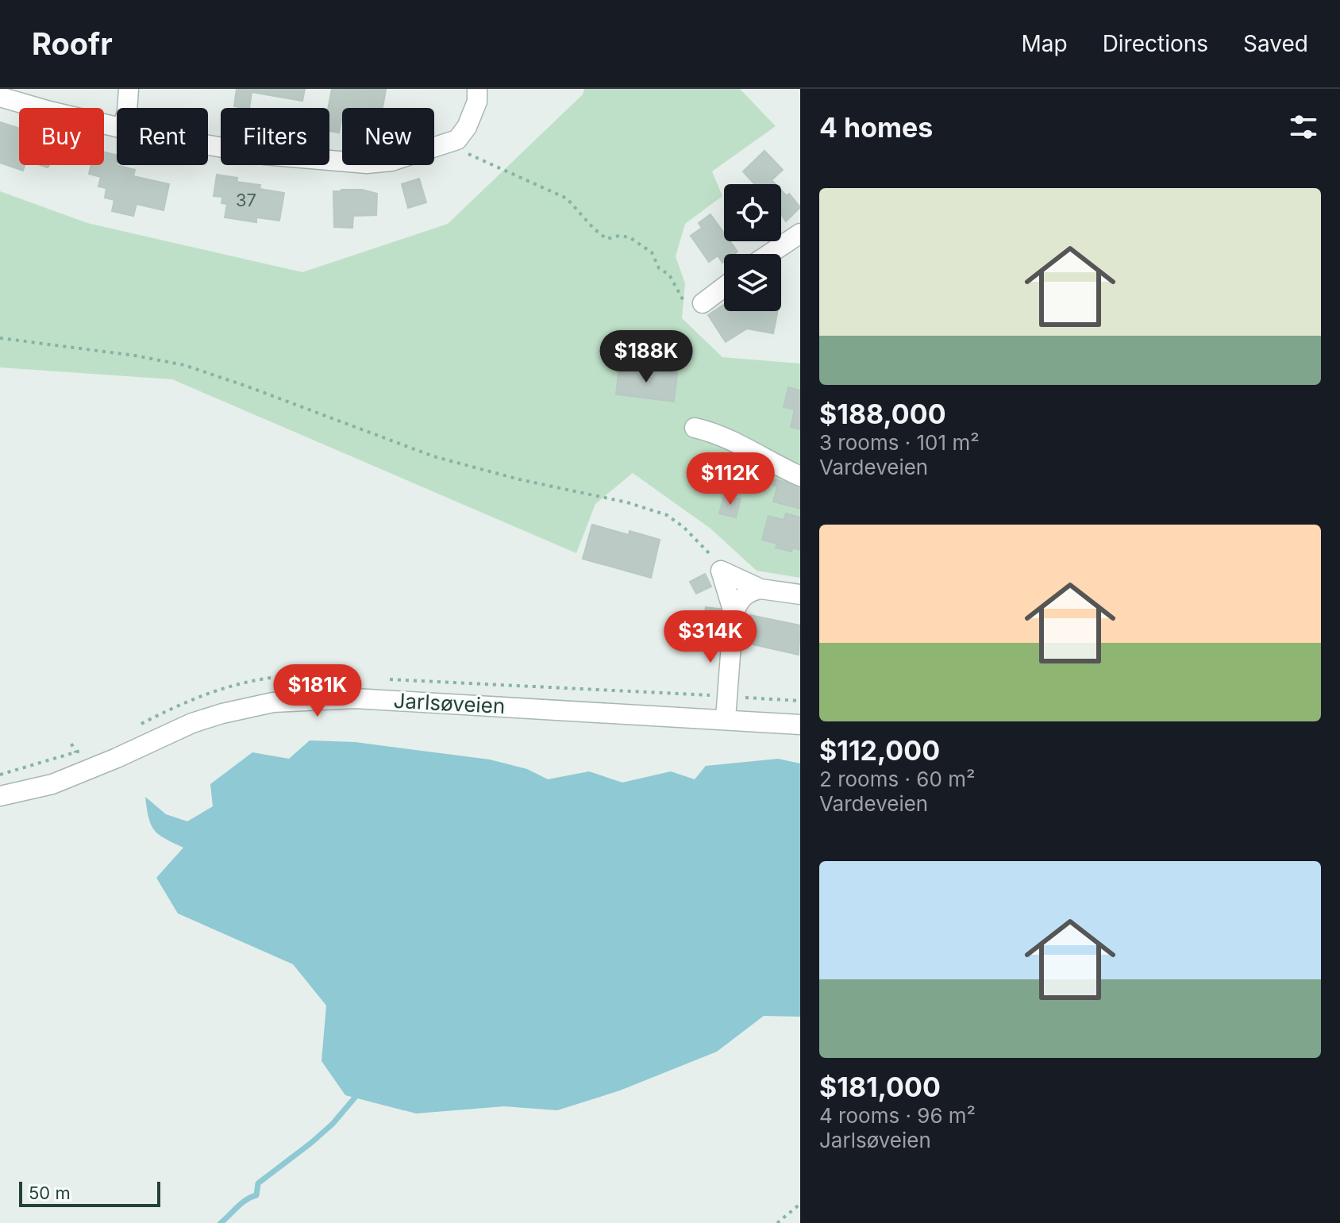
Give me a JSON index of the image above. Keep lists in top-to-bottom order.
{
  "streets": {
    "street": ["Jarlsøveien"]
  },
  "house_numbers": ["37"],
  "scale_bar": "50 m",
  "page": {
    "header": "Roofr",
    "nav": ["Map", "Directions", "Saved"],
    "heading": "4 homes",
    "chip": [
      "Buy",
      "Rent",
      "Filters",
      "New"
    ],
    "list": [
      {
        "name": "$188,000",
        "note": "3 rooms · 101 m² · Vardeveien"
      },
      {
        "name": "$112,000",
        "note": "2 rooms · 60 m² · Vardeveien"
      },
      {
        "name": "$181,000",
        "note": "4 rooms · 96 m² · Jarlsøveien"
      }
    ],
    "price": [
      "$188K",
      "$112K",
      "$314K",
      "$181K"
    ],
    "scale": "50 m"
  }
}
